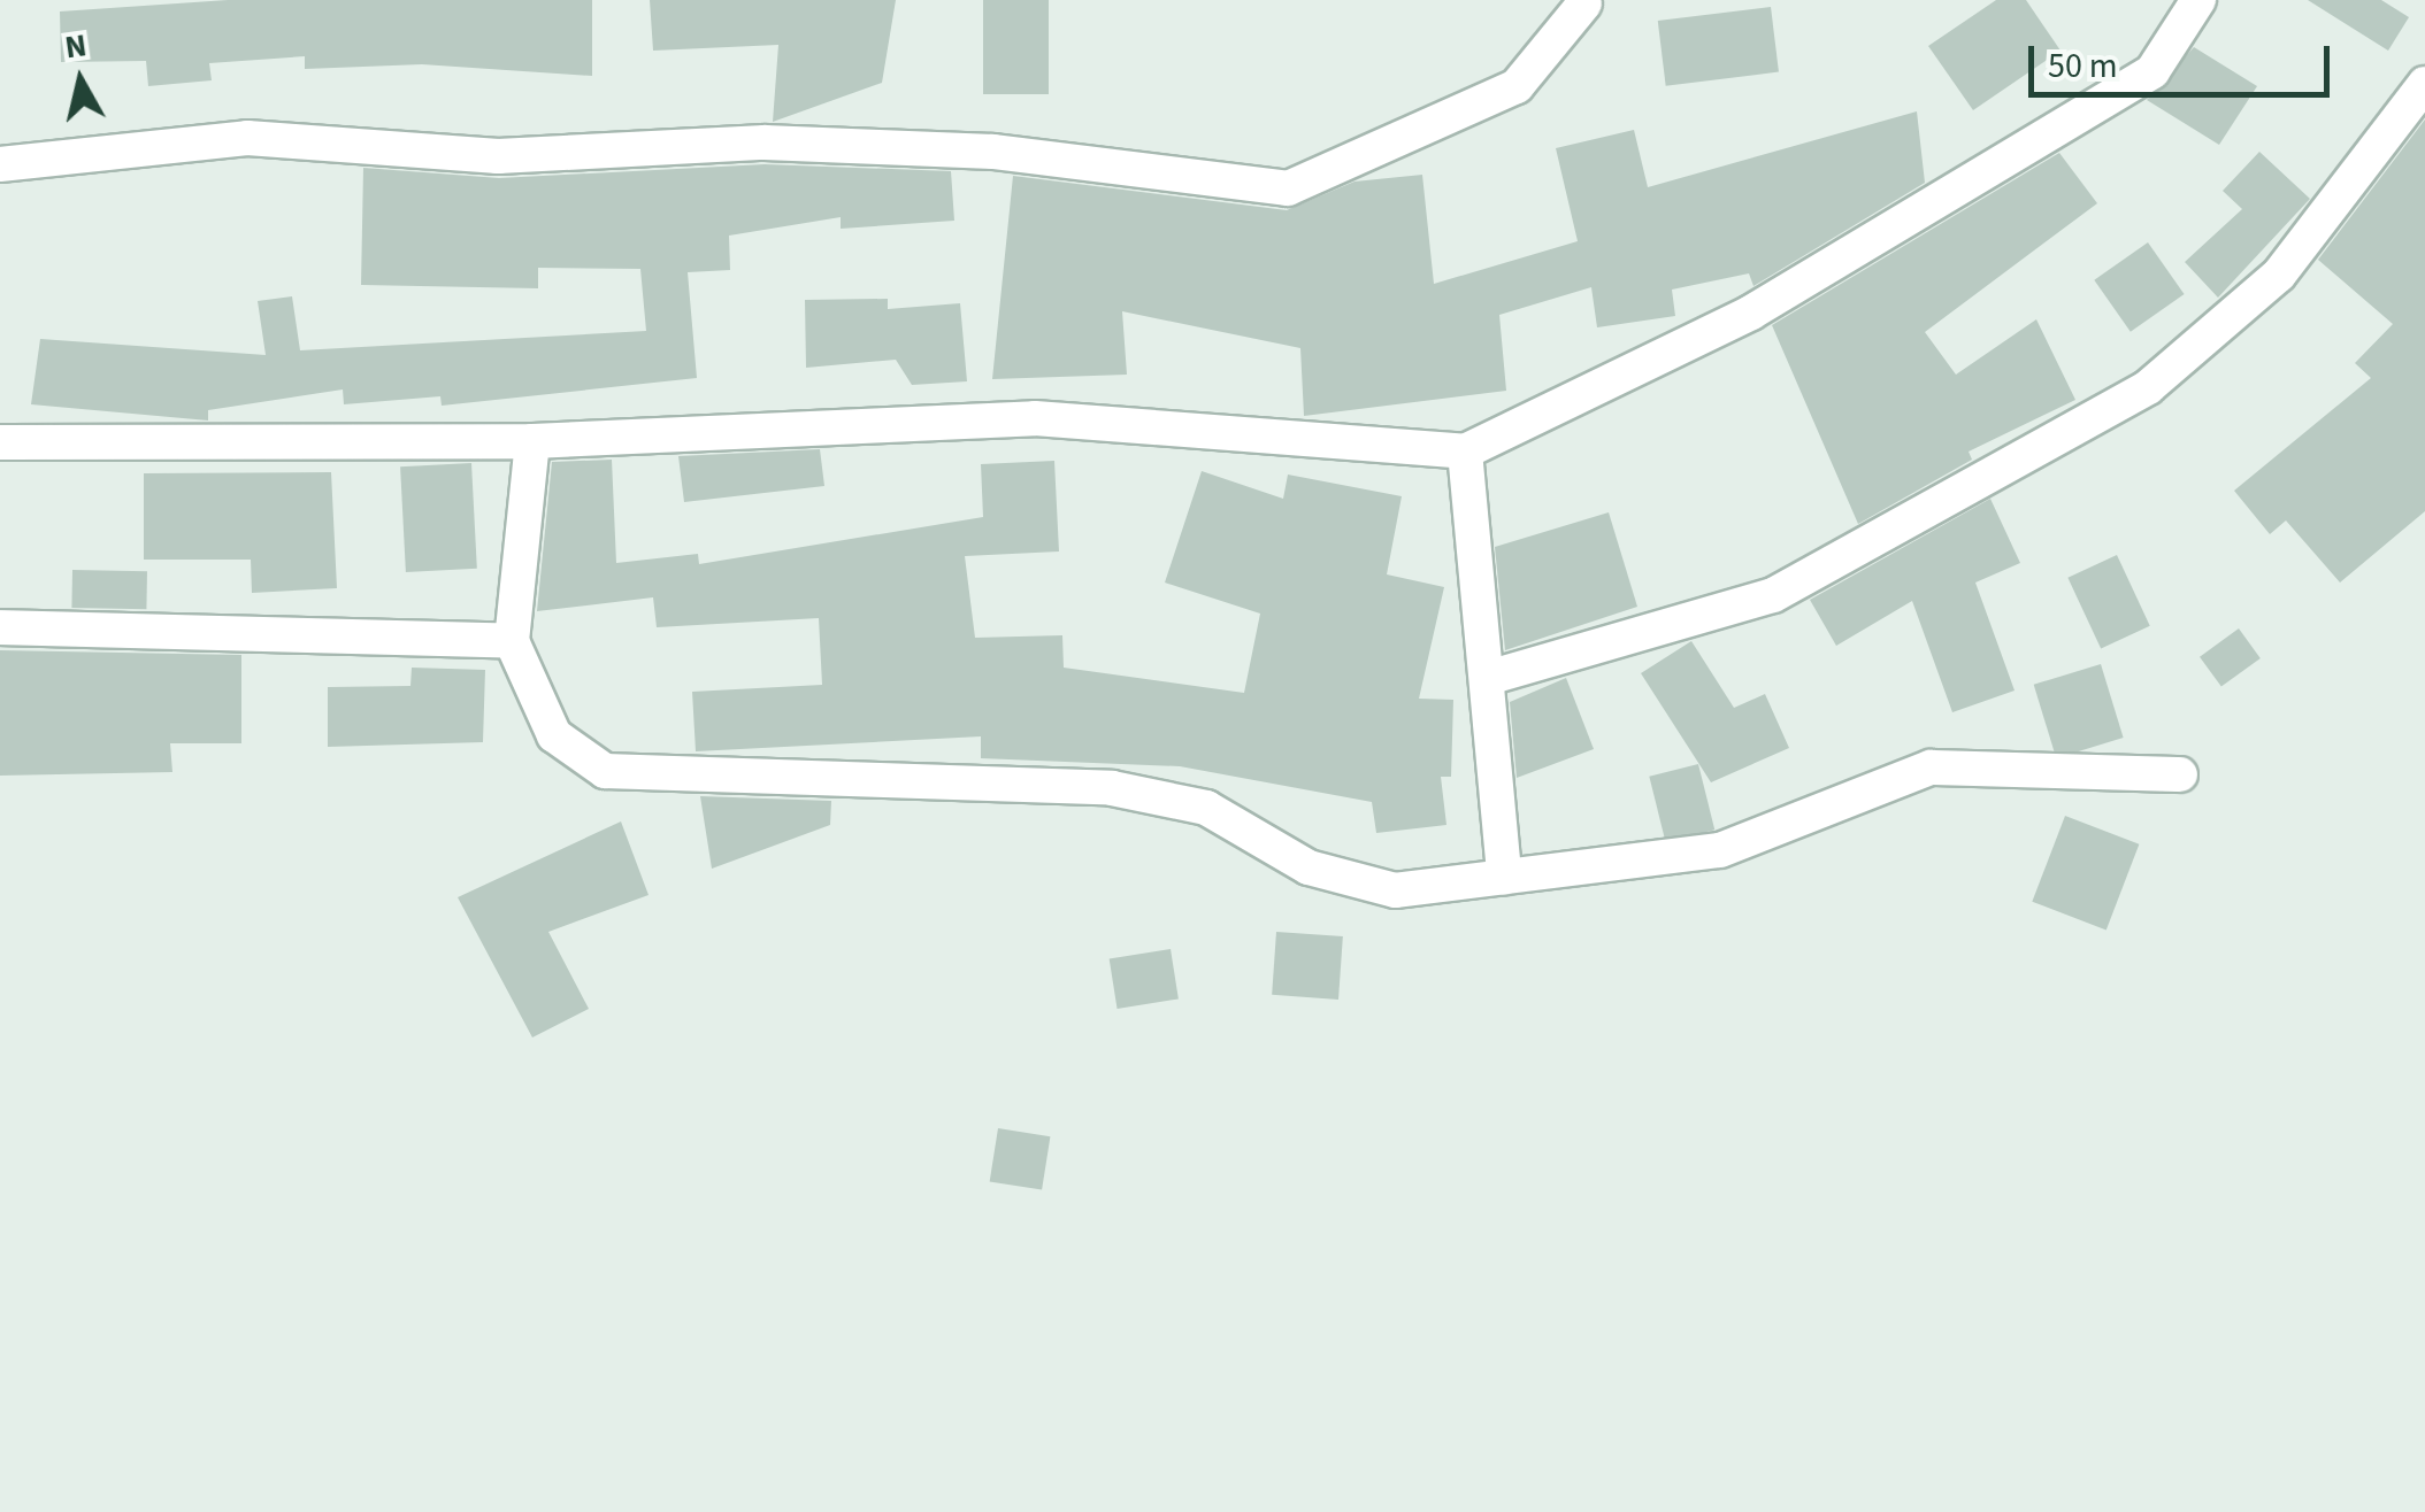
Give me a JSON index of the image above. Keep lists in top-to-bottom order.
{
  "scale_bar": "50 m",
  "north": "top"
}
